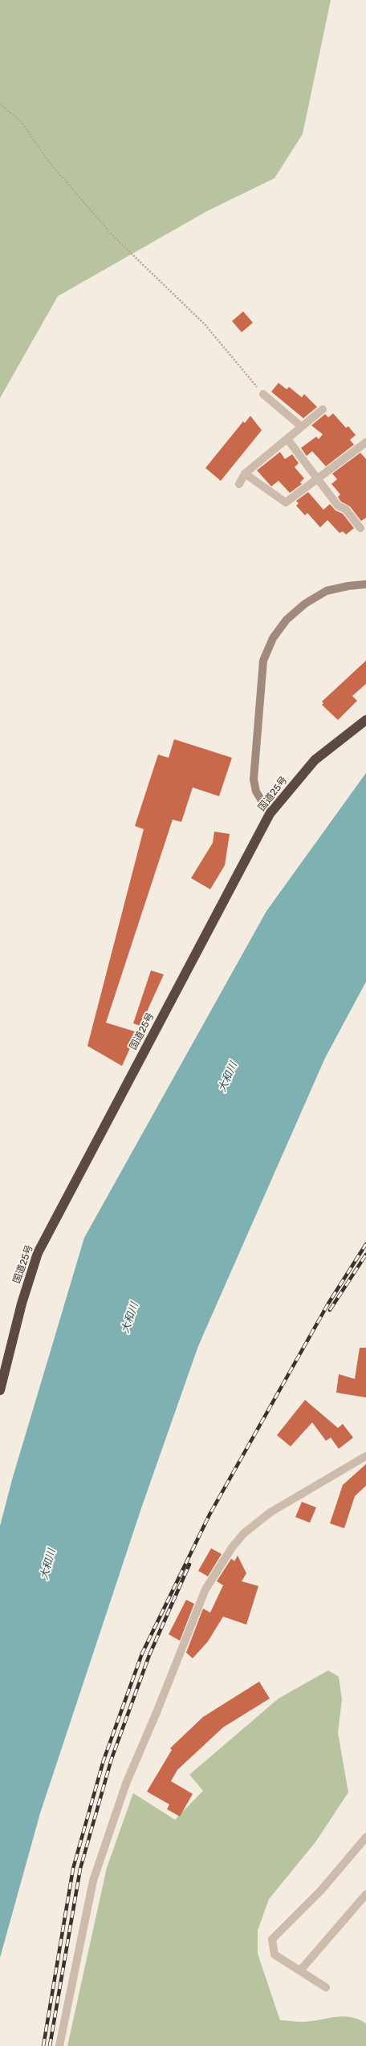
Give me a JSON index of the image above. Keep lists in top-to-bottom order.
{
  "streets": {
    "highway": ["国道25号"]
  },
  "water": ["大和川"]
}
